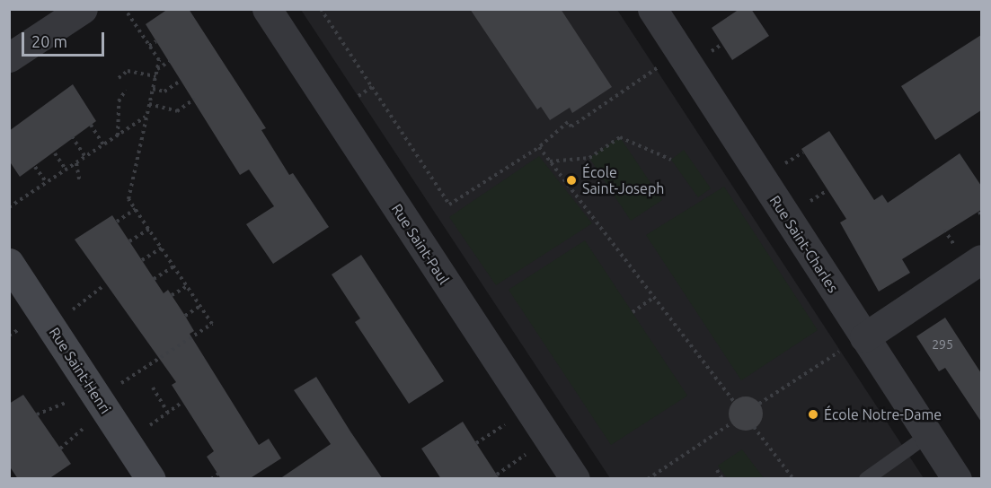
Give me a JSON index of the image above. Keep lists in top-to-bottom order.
{
  "streets": {
    "street": ["Rue Saint-Paul", "Rue Saint-Charles", "Rue Saint-Henri"]
  },
  "places": ["École Saint-Joseph", "École Notre-Dame"],
  "house_numbers": ["295"],
  "scale_bar": "20 m"
}
